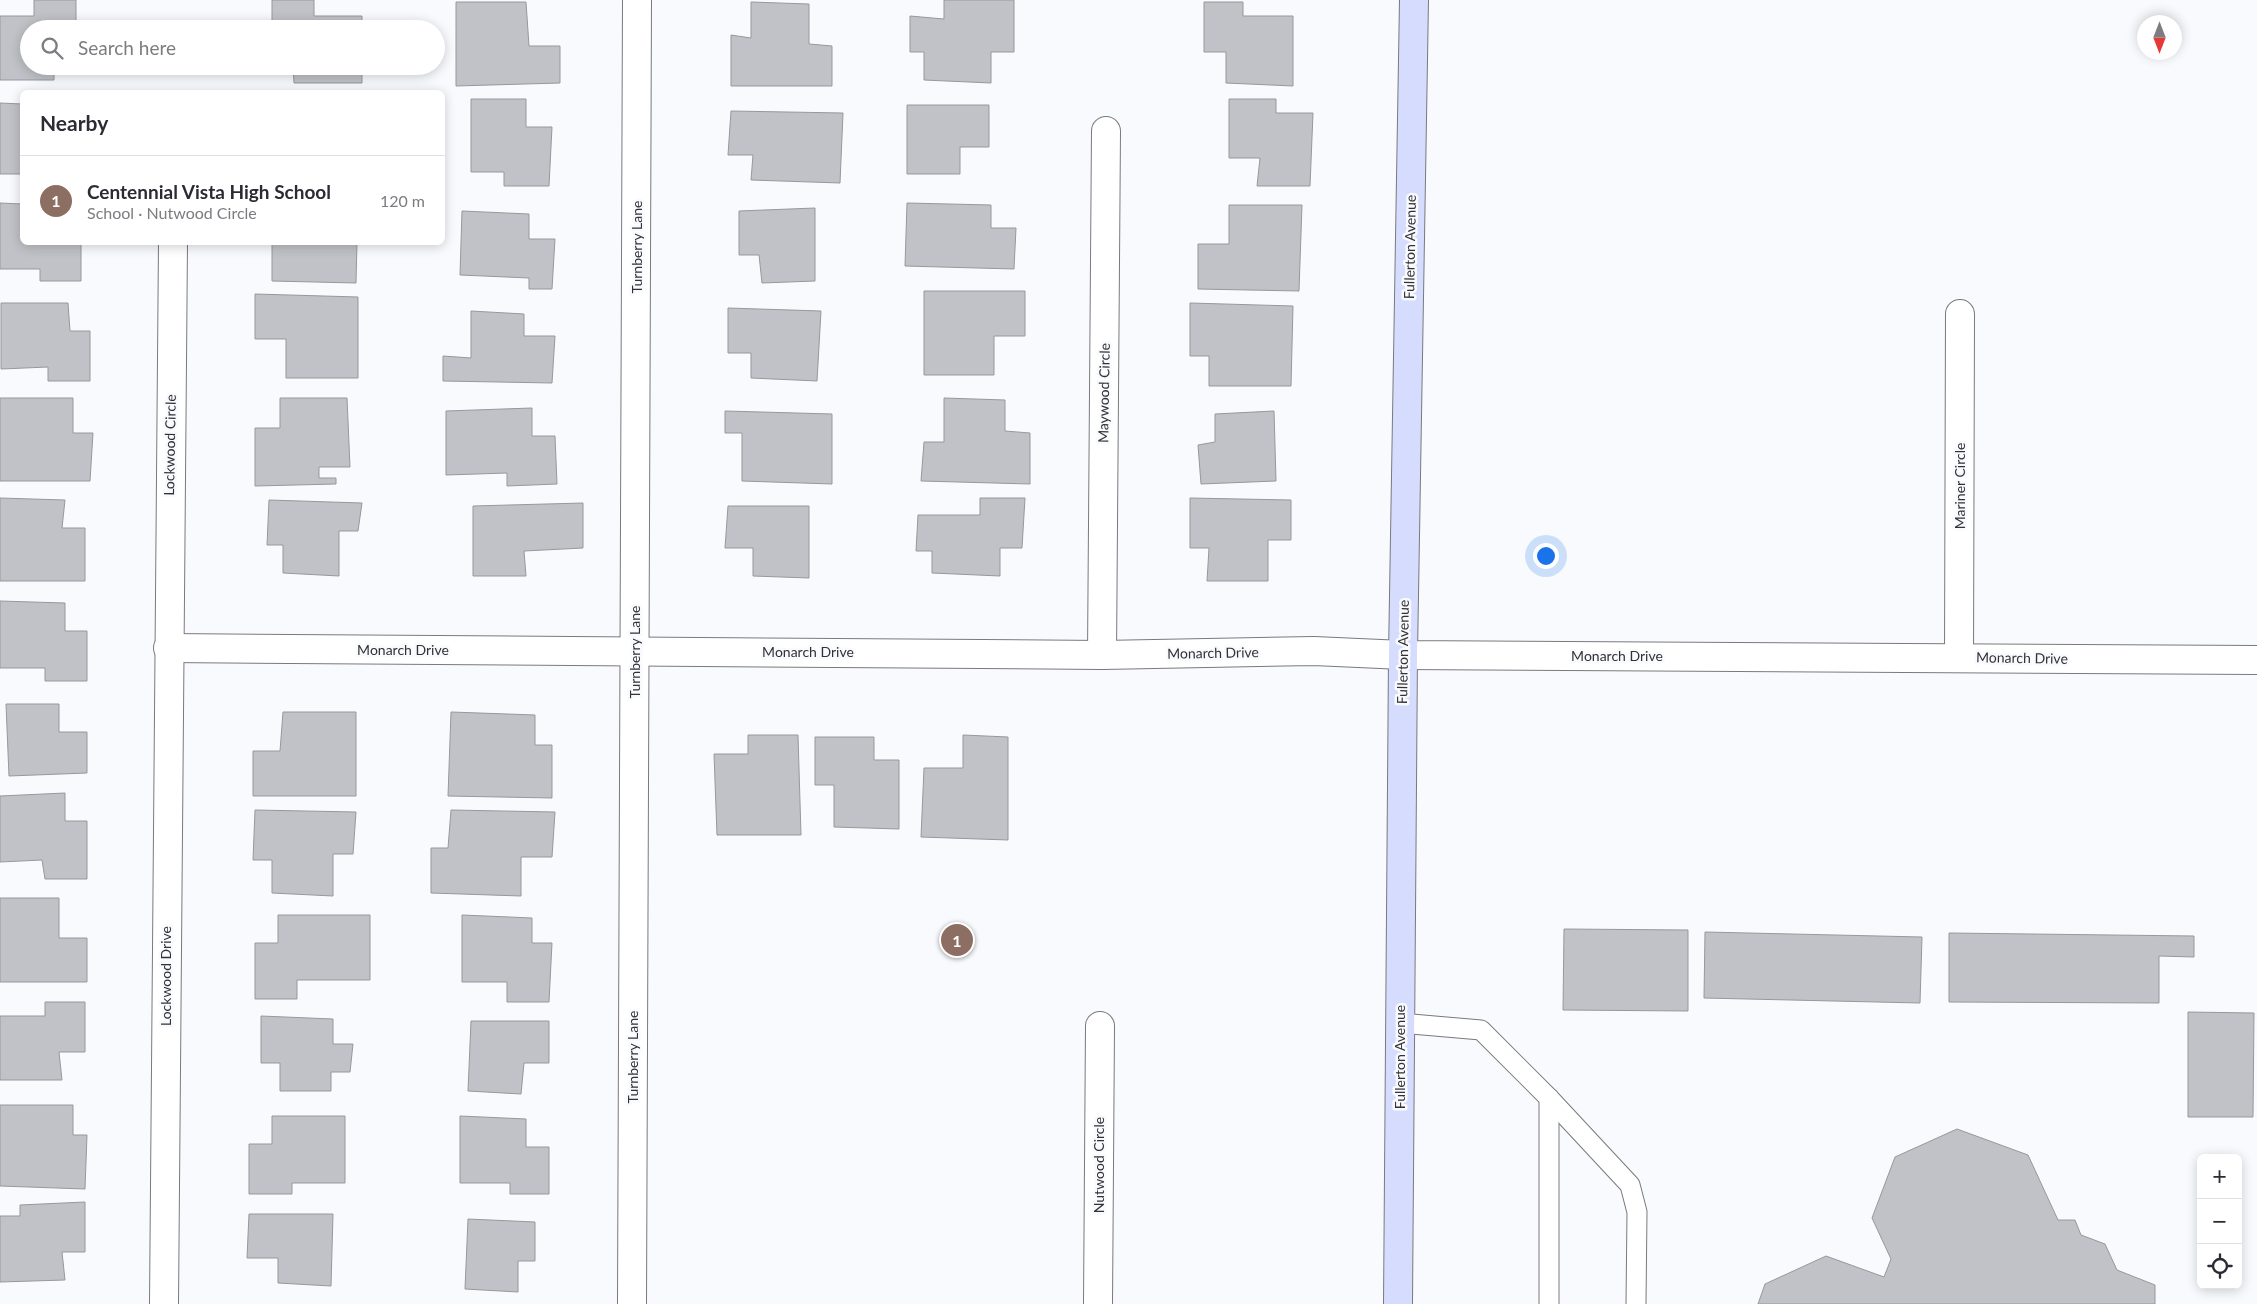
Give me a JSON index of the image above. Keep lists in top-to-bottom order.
{
  "streets": {
    "main road": ["Fullerton Avenue"],
    "street": [
      "Turnberry Lane",
      "Maywood Circle",
      "Lockwood Circle",
      "Mariner Circle",
      "Monarch Drive",
      "Lockwood Drive",
      "Nutwood Circle"
    ]
  },
  "crossings": [
    ["Turnberry Lane", "Monarch Drive"],
    ["Fullerton Avenue", "Monarch Drive"],
    ["Maywood Circle", "Monarch Drive"],
    ["Lockwood Circle", "Monarch Drive"],
    ["Lockwood Circle", "Lockwood Drive"],
    ["Mariner Circle", "Monarch Drive"],
    ["Monarch Drive", "Lockwood Drive"]
  ],
  "north": "bottom",
  "page": {
    "search": "Search here",
    "heading": "Nearby",
    "list": [
      {
        "mark": "1",
        "name": "Centennial Vista High School",
        "note": "School · Nutwood Circle",
        "value": "120 m"
      }
    ],
    "pins": "1",
    "map_buttons": ["+", "−"]
  }
}
